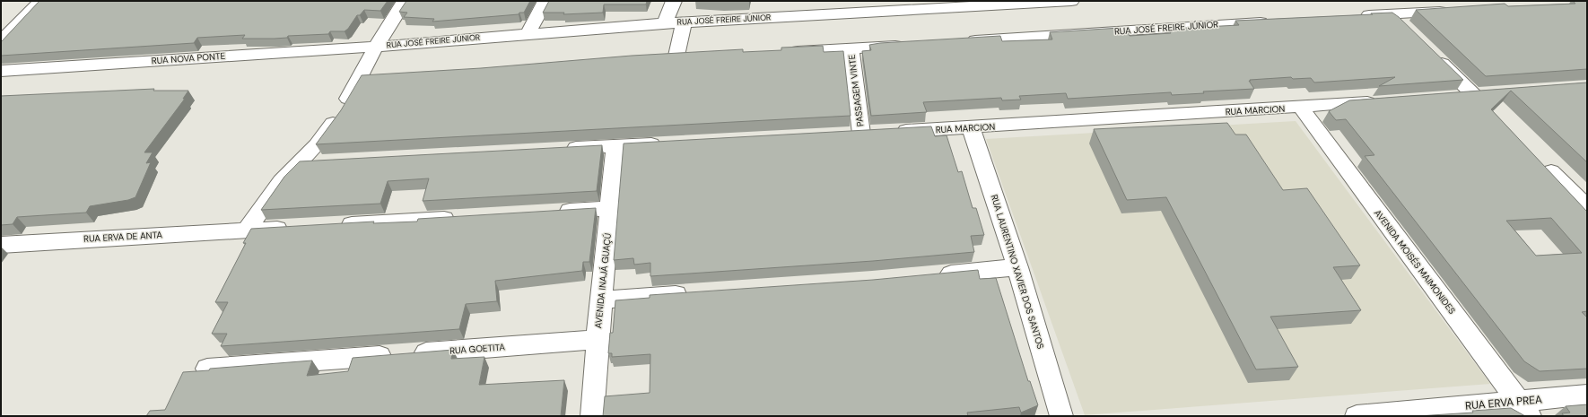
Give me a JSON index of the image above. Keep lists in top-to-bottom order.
{
  "streets": {
    "street": [
      "RUA JOSÉ FREIRE JÚNIOR",
      "RUA NOVA PONTE",
      "PASSAGEM VINTE",
      "RUA MARCION",
      "RUA ERVA DE ANTA",
      "AVENIDA MOISÉS MAIMONIDES",
      "RUA LAURENTINO XAVIER DOS SANTOS",
      "AVENIDA INAJÁ GUAÇÚ",
      "RUA GOETITA",
      "RUA ERVA PREA"
    ]
  },
  "crossings": [
    ["RUA JOSÉ FREIRE JÚNIOR", "RUA NOVA PONTE"],
    ["PASSAGEM VINTE", "RUA MARCION"],
    ["RUA MARCION", "AVENIDA MOISÉS MAIMONIDES"],
    ["RUA MARCION", "RUA LAURENTINO XAVIER DOS SANTOS"],
    ["AVENIDA MOISÉS MAIMONIDES", "RUA ERVA PREA"],
    ["AVENIDA INAJÁ GUAÇÚ", "RUA GOETITA"]
  ]
}
